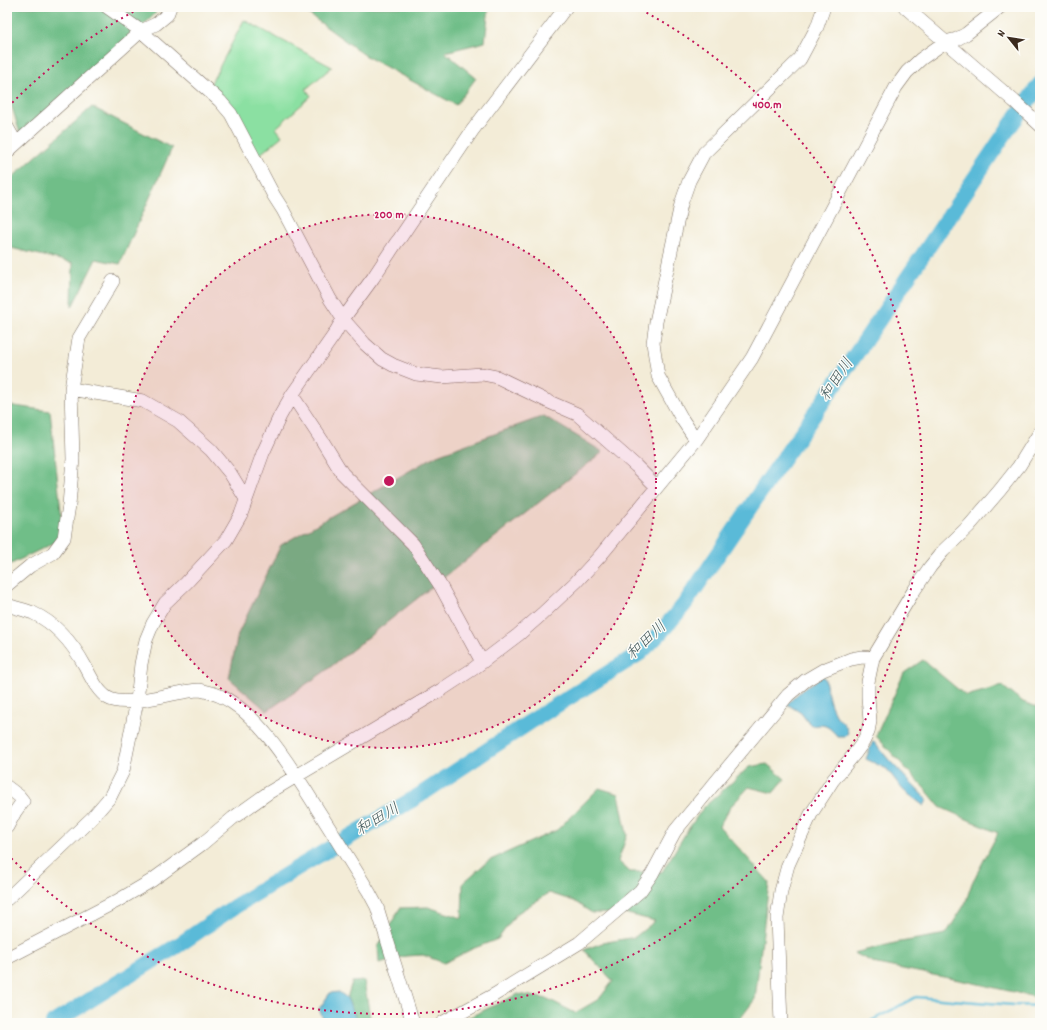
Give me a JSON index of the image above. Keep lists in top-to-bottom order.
{
  "water": ["和田川"],
  "north": "top left",
  "rings": ["400 m", "200 m"]
}
